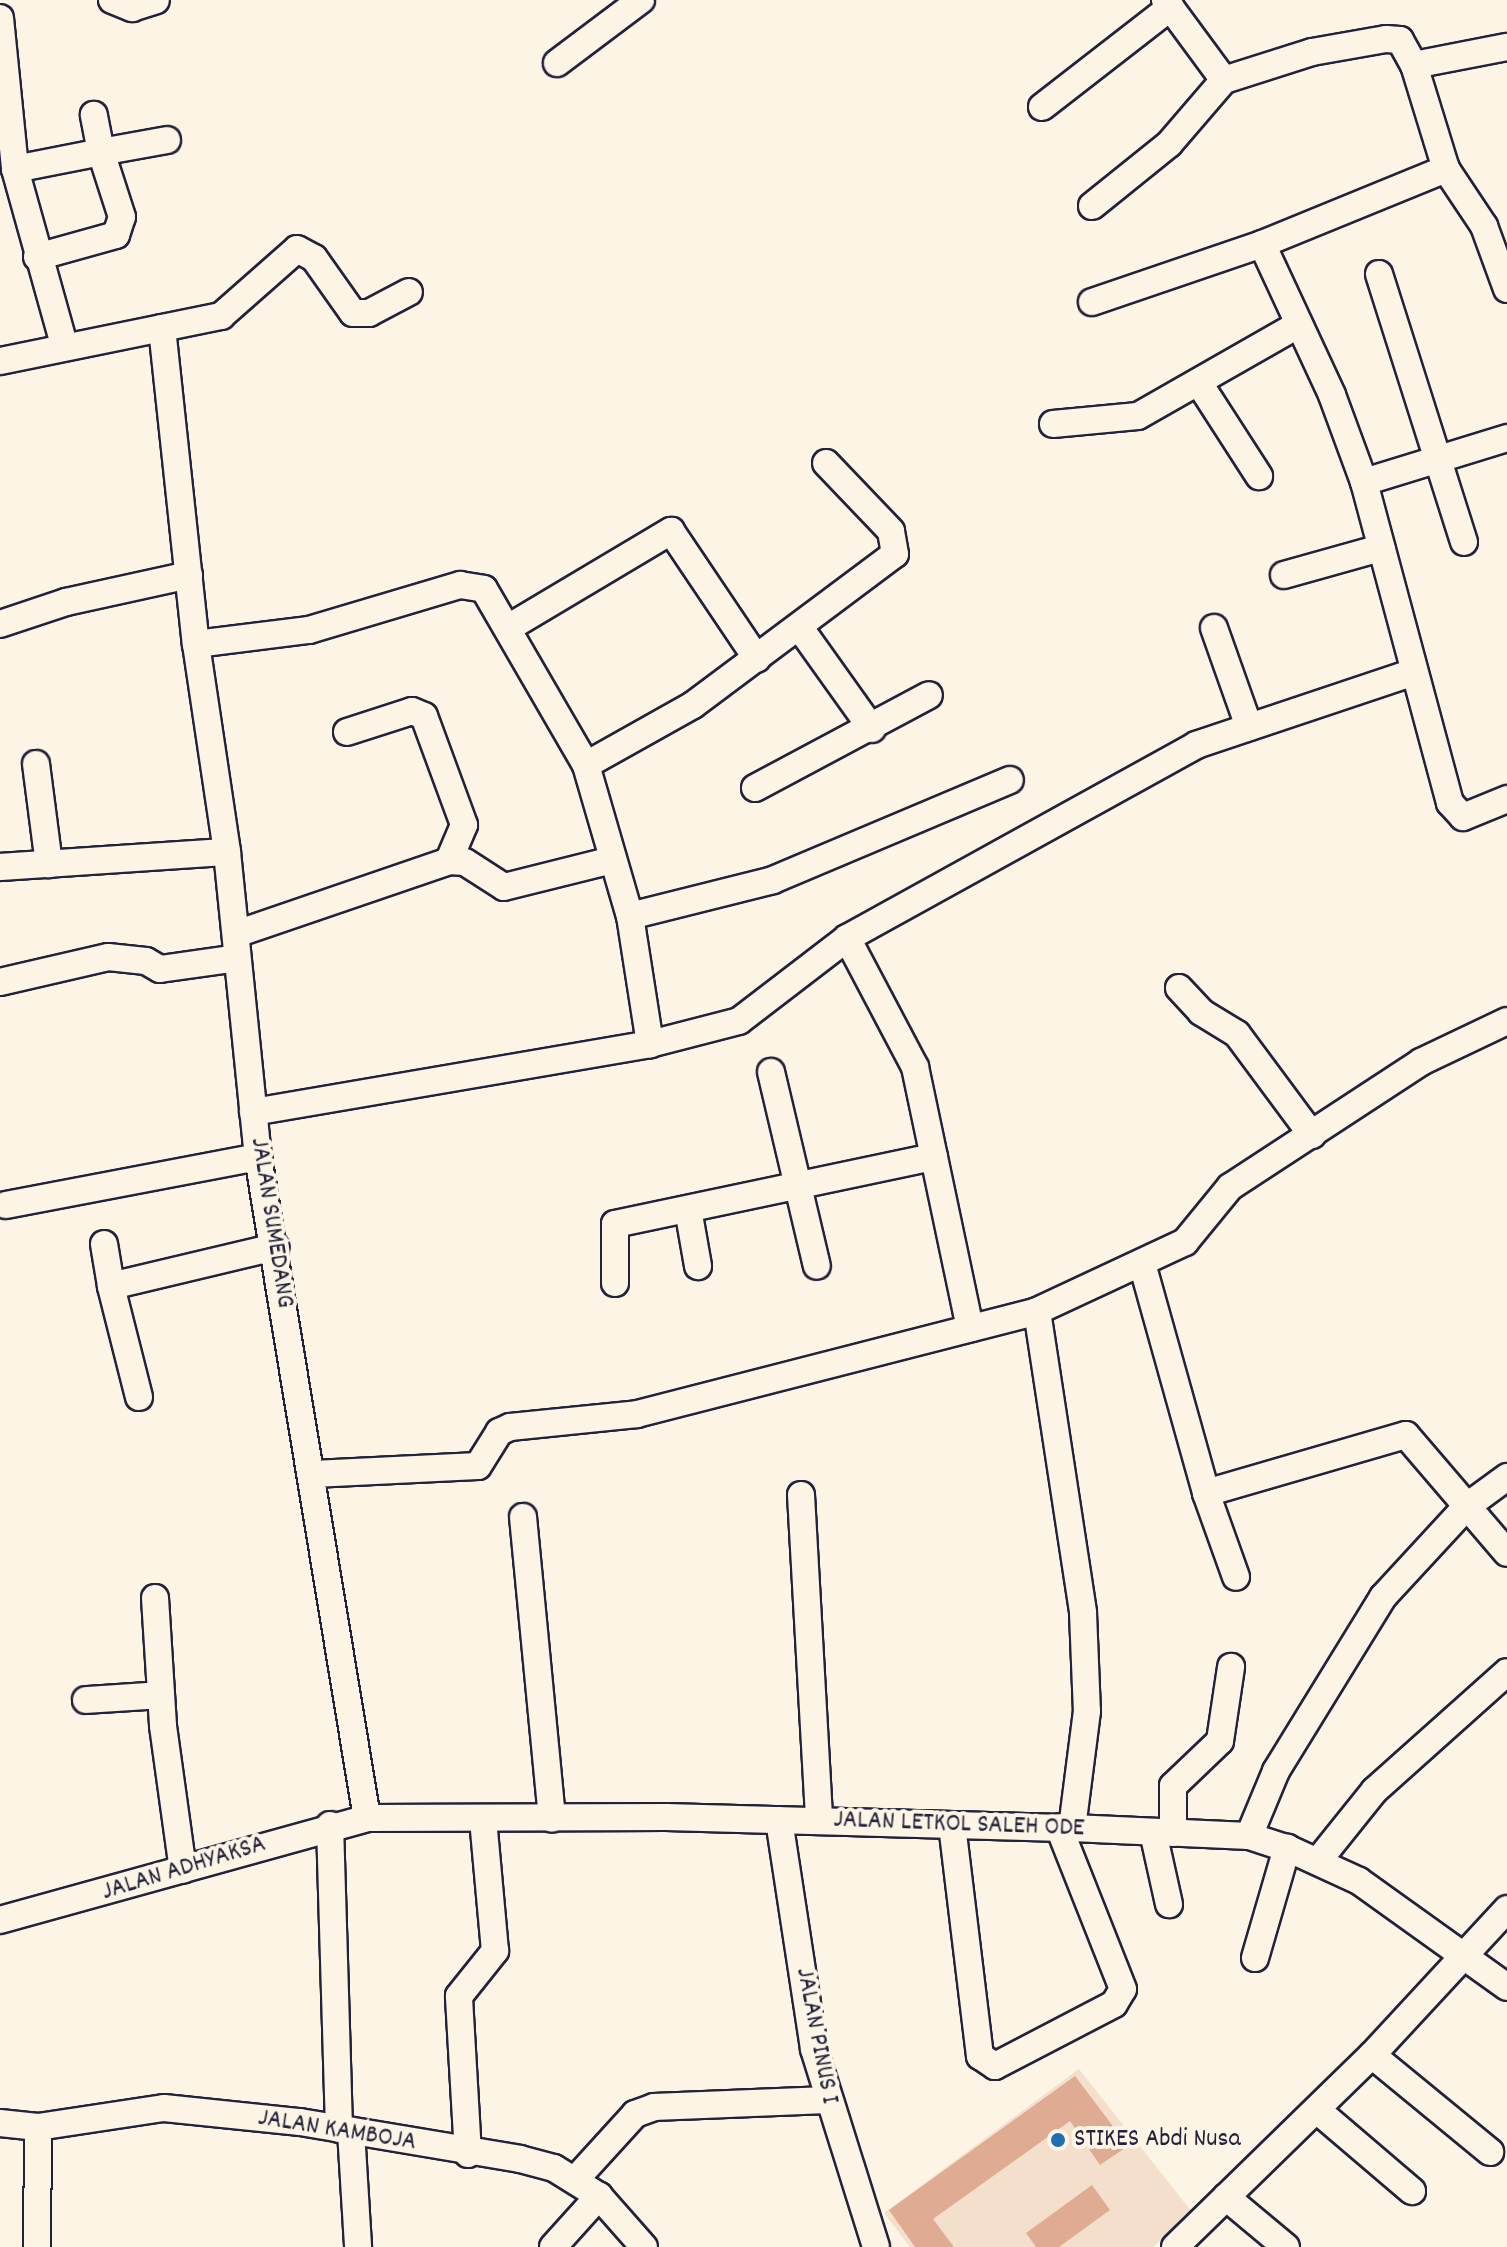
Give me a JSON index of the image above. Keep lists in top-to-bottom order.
{
  "streets": {
    "street": [
      "JALAN SUMEDANG",
      "JALAN LETKOL SALEH ODE",
      "JALAN ADHYAKSA",
      "JALAN PINUS I",
      "JALAN KAMBOJA"
    ]
  },
  "crossings": [
    ["JALAN SUMEDANG", "JALAN LETKOL SALEH ODE"],
    ["JALAN SUMEDANG", "JALAN ADHYAKSA"],
    ["JALAN LETKOL SALEH ODE", "JALAN ADHYAKSA"],
    ["JALAN LETKOL SALEH ODE", "JALAN PINUS I"]
  ],
  "places": ["STIKES Abdi Nusa"]
}
